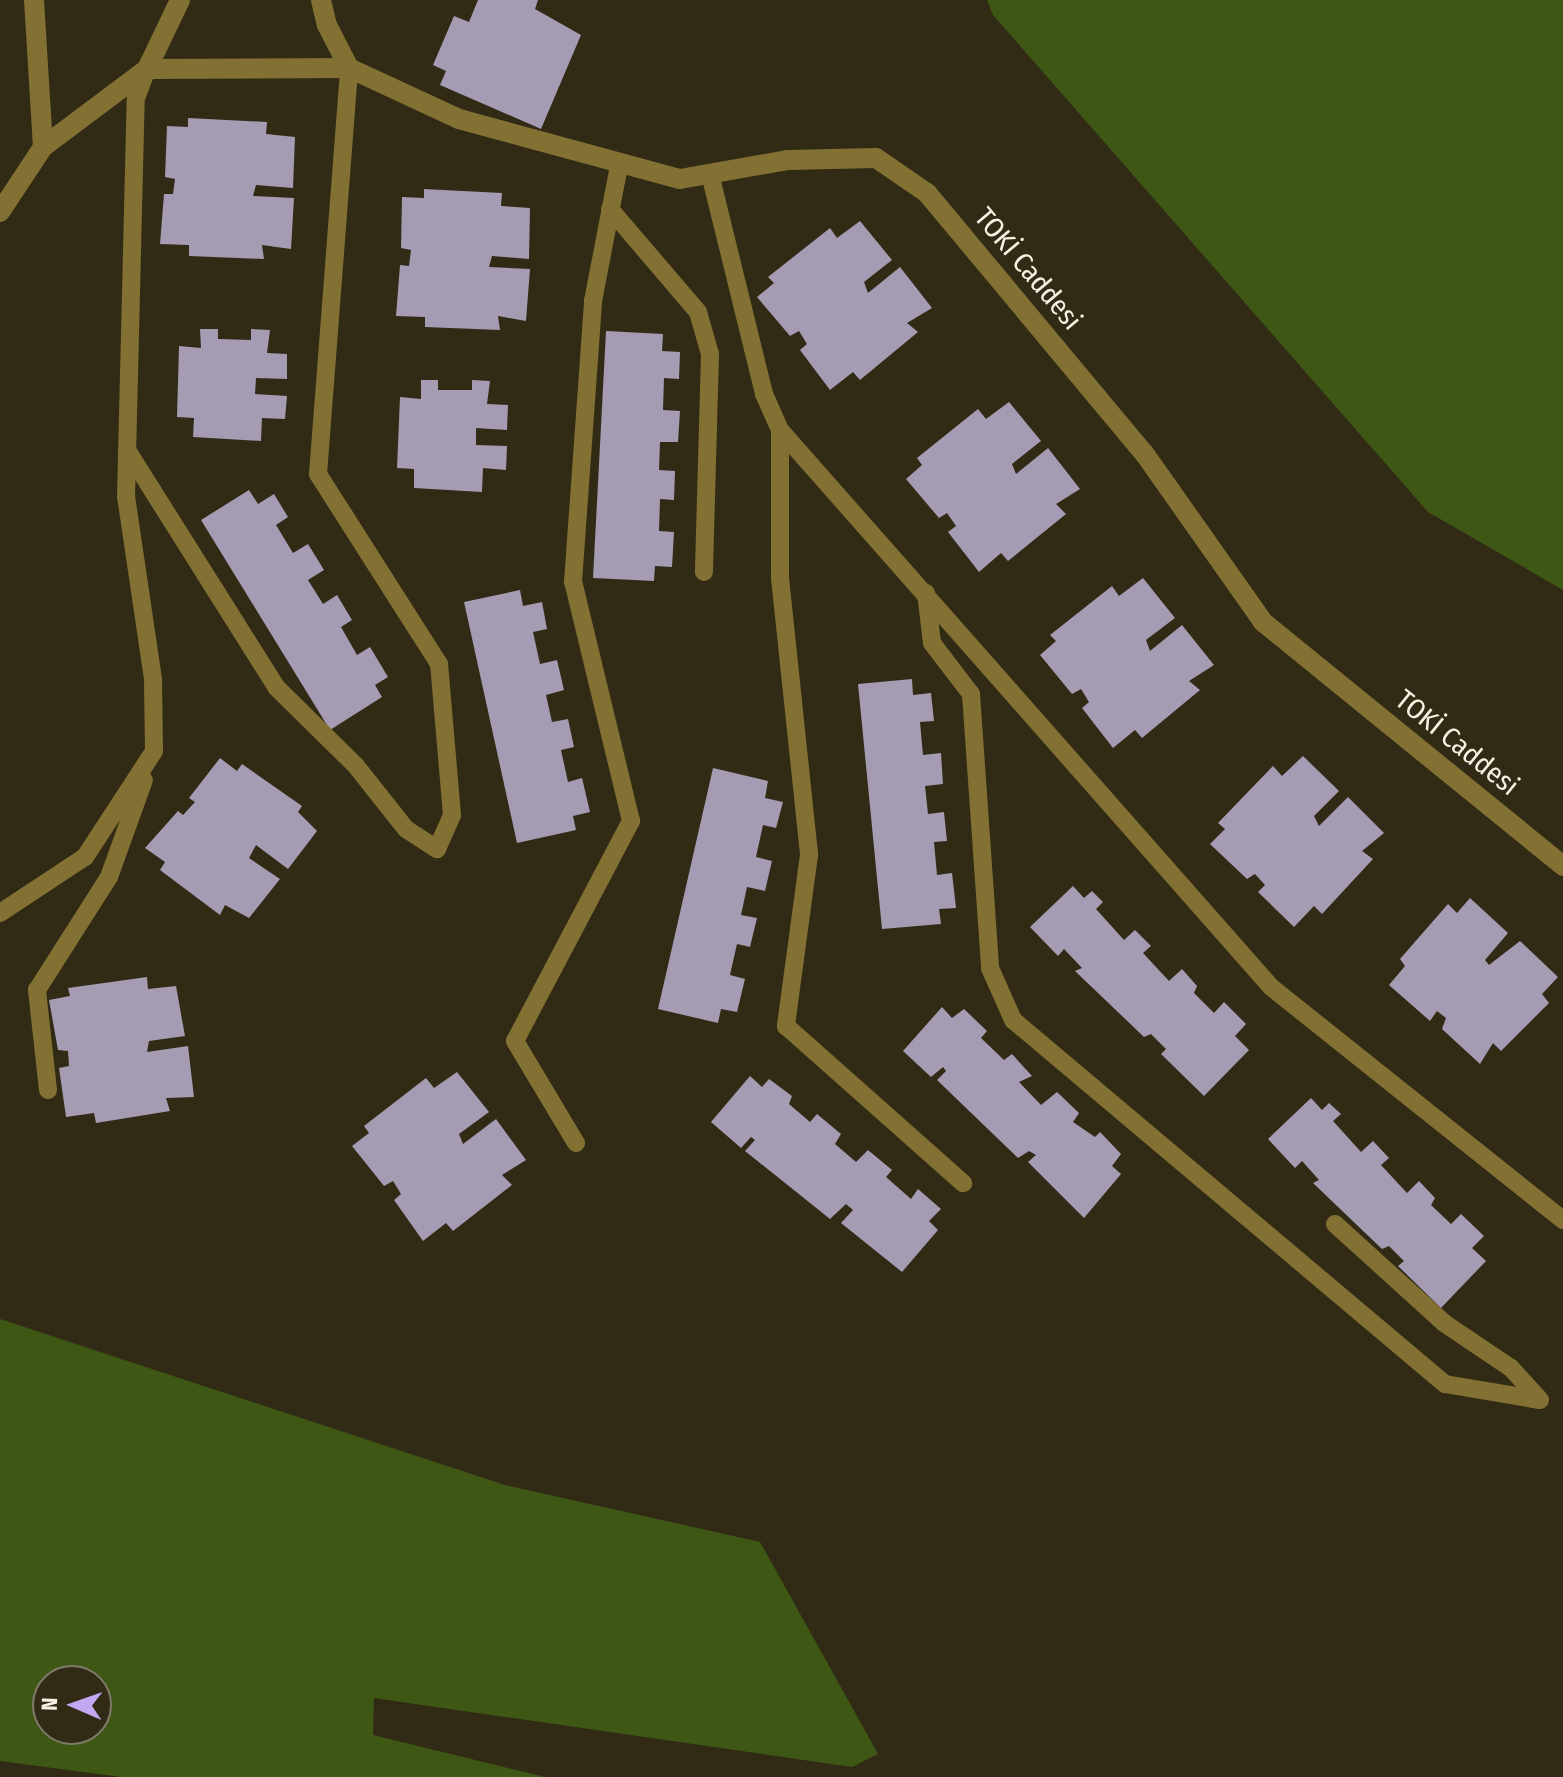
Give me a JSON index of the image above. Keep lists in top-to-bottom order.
{
  "streets": {
    "street": ["TOKİ Caddesi"]
  },
  "north": "left"
}
